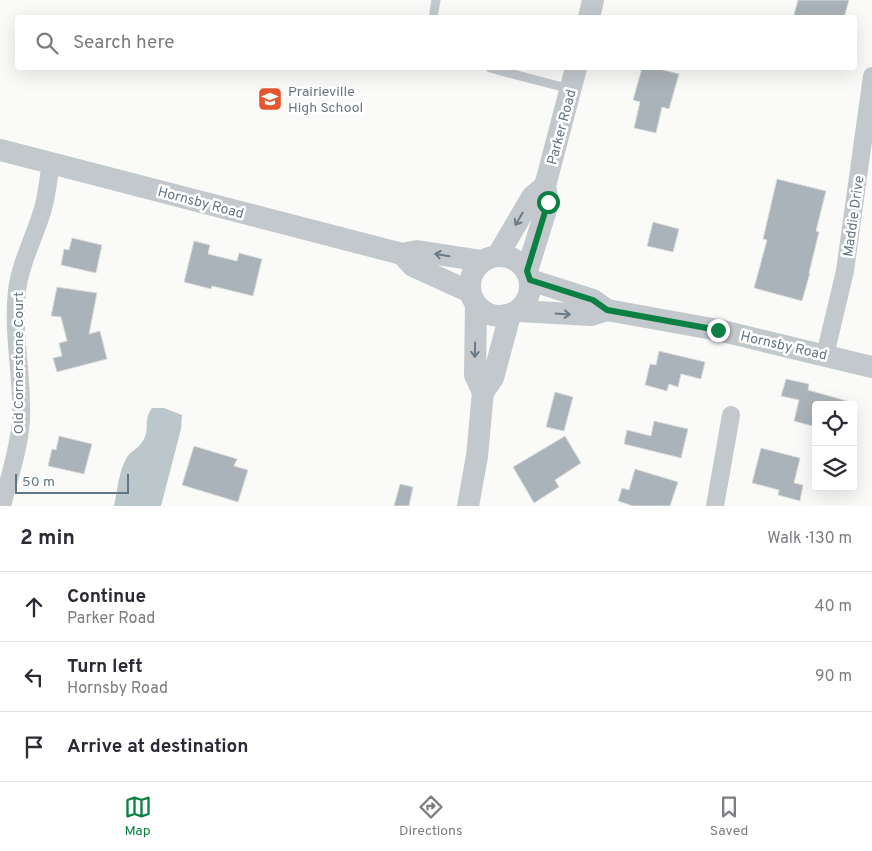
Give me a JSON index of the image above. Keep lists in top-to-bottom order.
{
  "streets": {
    "street": [
      "Parker Road",
      "Hornsby Road",
      "Maddie Drive",
      "Old Cornerstone Court"
    ]
  },
  "crossings": [
    ["Parker Road", "Hornsby Road"],
    ["Hornsby Road", "Maddie Drive"],
    ["Hornsby Road", "Old Cornerstone Court"]
  ],
  "places": {
    "school or university": ["Prairieville High School"]
  },
  "scale_bar": "50 m",
  "page": {
    "search": "Search here",
    "scale": "50 m",
    "heading": ["2 min", "Walk · 130 m"],
    "list": [
      ["Continue", "Parker Road", "40 m"],
      ["Turn left", "Hornsby Road", "90 m"],
      "Arrive at destination"
    ],
    "nav": ["Map", "Directions", "Saved"]
  }
}
